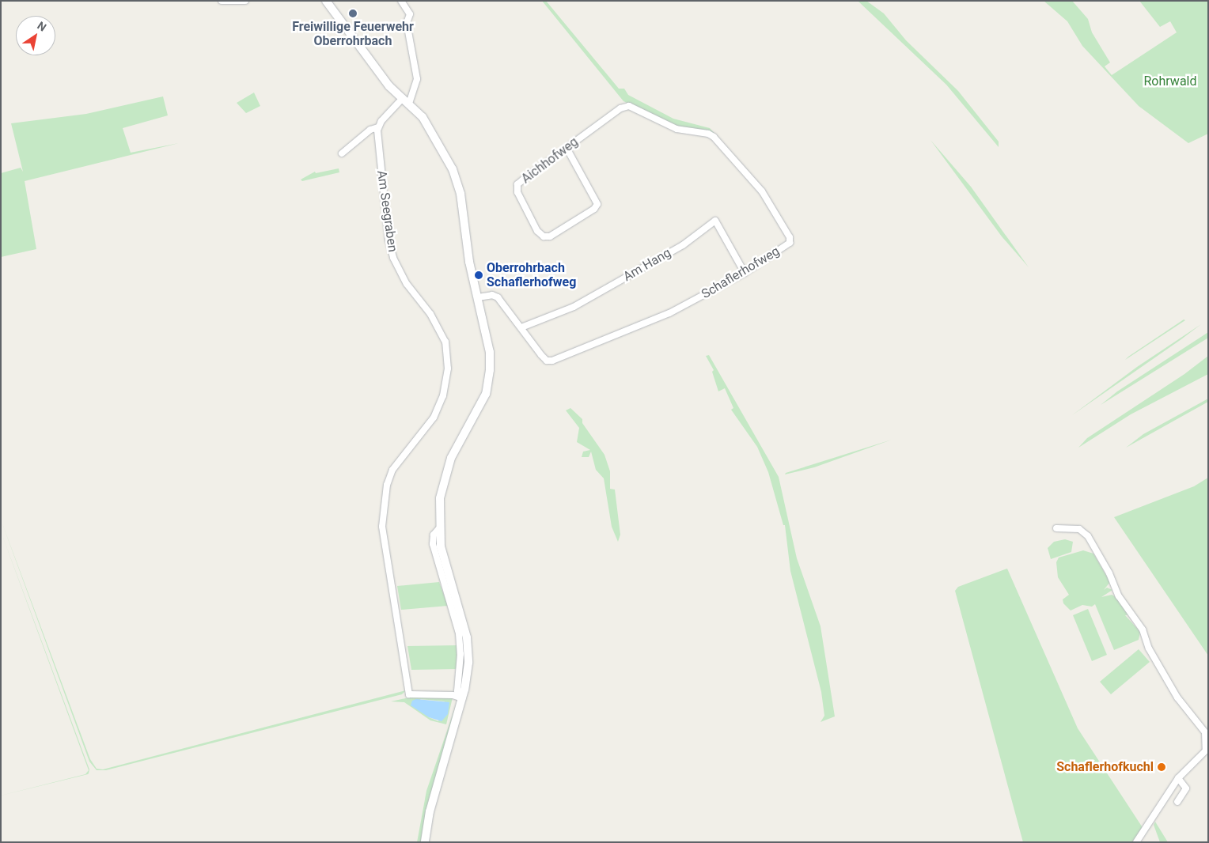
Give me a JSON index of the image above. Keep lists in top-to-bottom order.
{
  "streets": {
    "street": [
      "Aichhofweg",
      "Am Seegraben",
      "Am Hang",
      "Schaflerhofweg"
    ]
  },
  "crossings": [
    ["Aichhofweg", "Schaflerhofweg"],
    ["Am Hang", "Schaflerhofweg"]
  ],
  "parks": ["Rohrwald"],
  "places": ["Freiwillige Feuerwehr Oberrohrbach", "Oberrohrbach Schaflerhofweg", "Schaflerhofkuchl"],
  "north": "top right"
}
